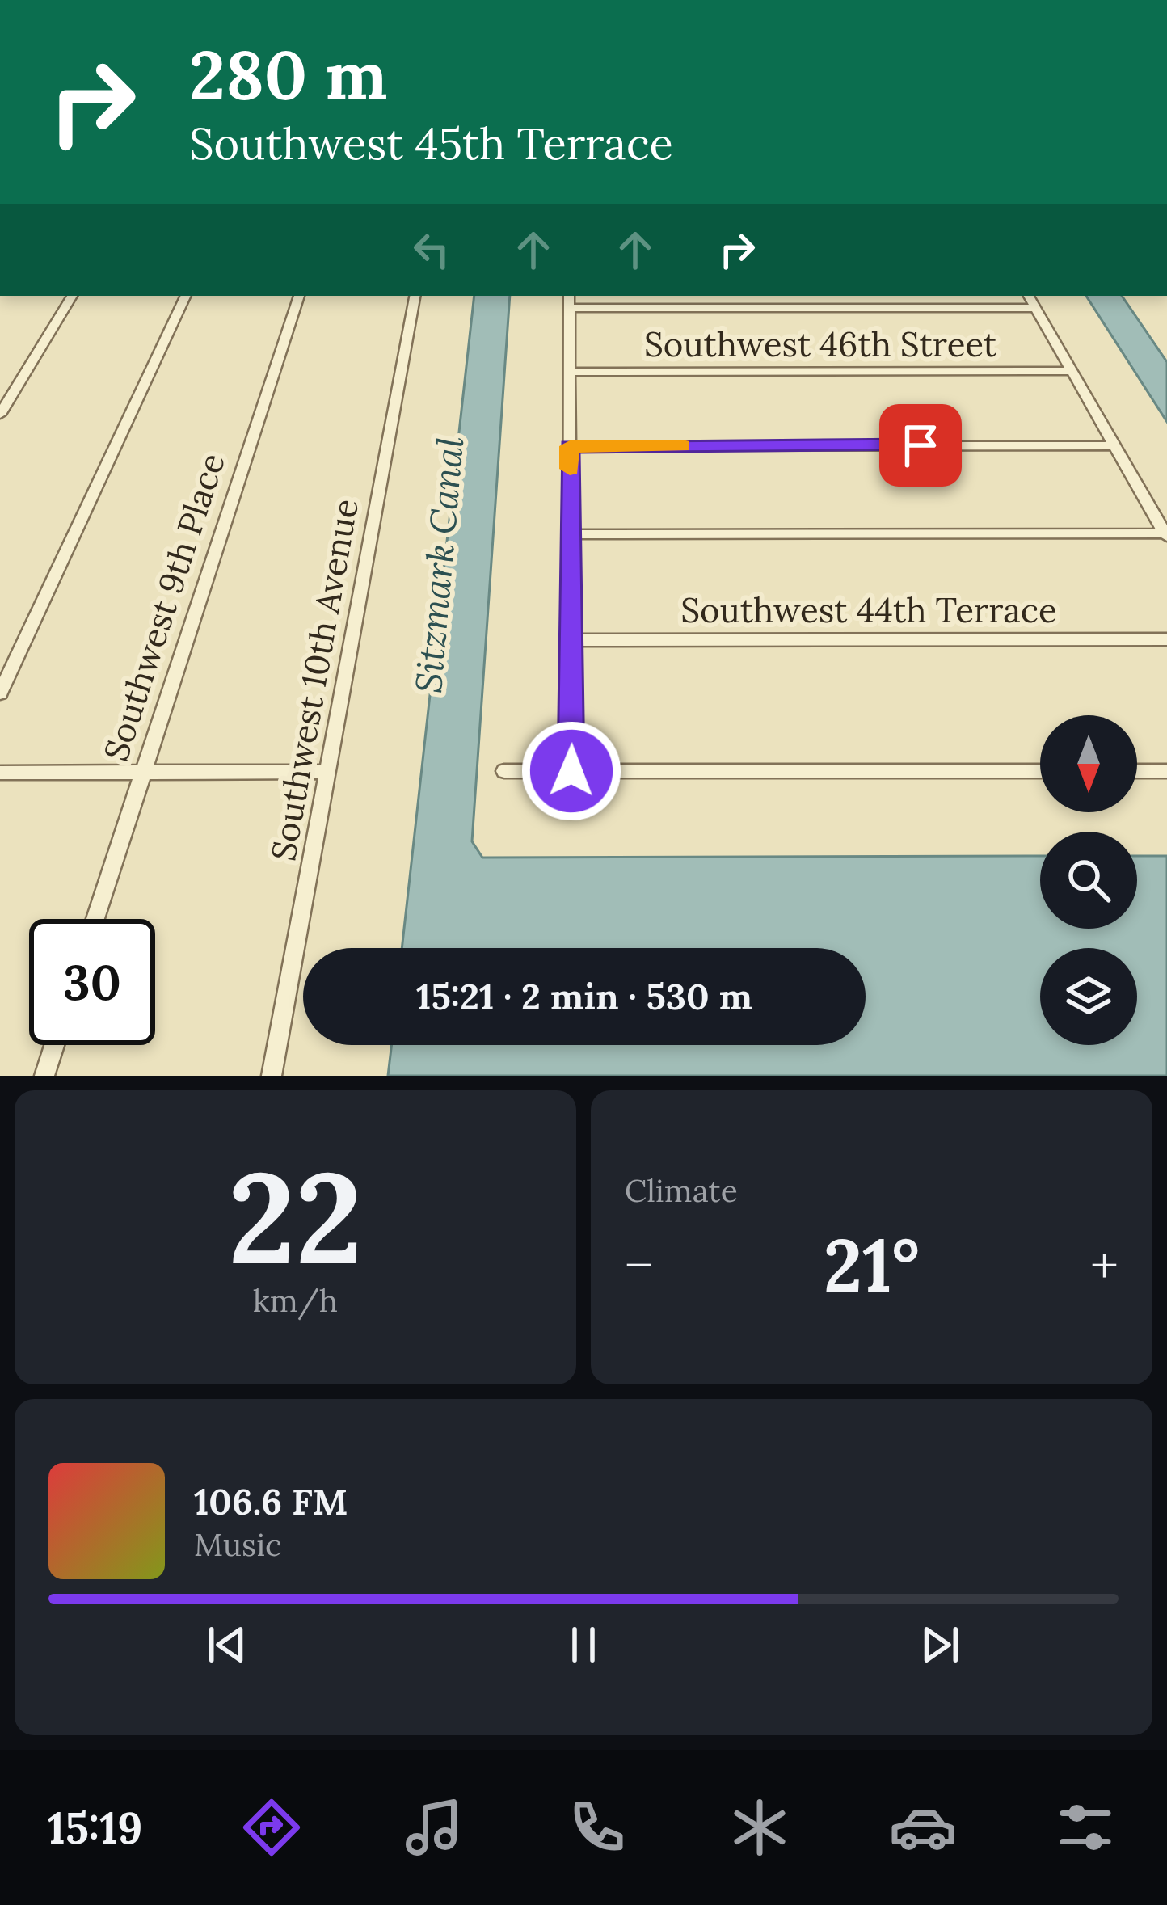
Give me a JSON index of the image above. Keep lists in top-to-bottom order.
{
  "streets": {
    "street": [
      "Southwest 46th Street",
      "Southwest 9th Place",
      "Southwest 44th Terrace",
      "Southwest 10th Avenue"
    ]
  },
  "water": ["Sitzmark Canal"],
  "north": "bottom",
  "page": {
    "turn": ["280 m", "Southwest 45th Terrace"],
    "limit": "30",
    "trip": "15:21 · 2 min · 530 m",
    "tile": [
      ["22", "km/h"],
      "Climate"
    ],
    "heat": ["−", "21°", "+"],
    "song": ["106.6 FM", "Music"],
    "tabs": "15:19"
  }
}
